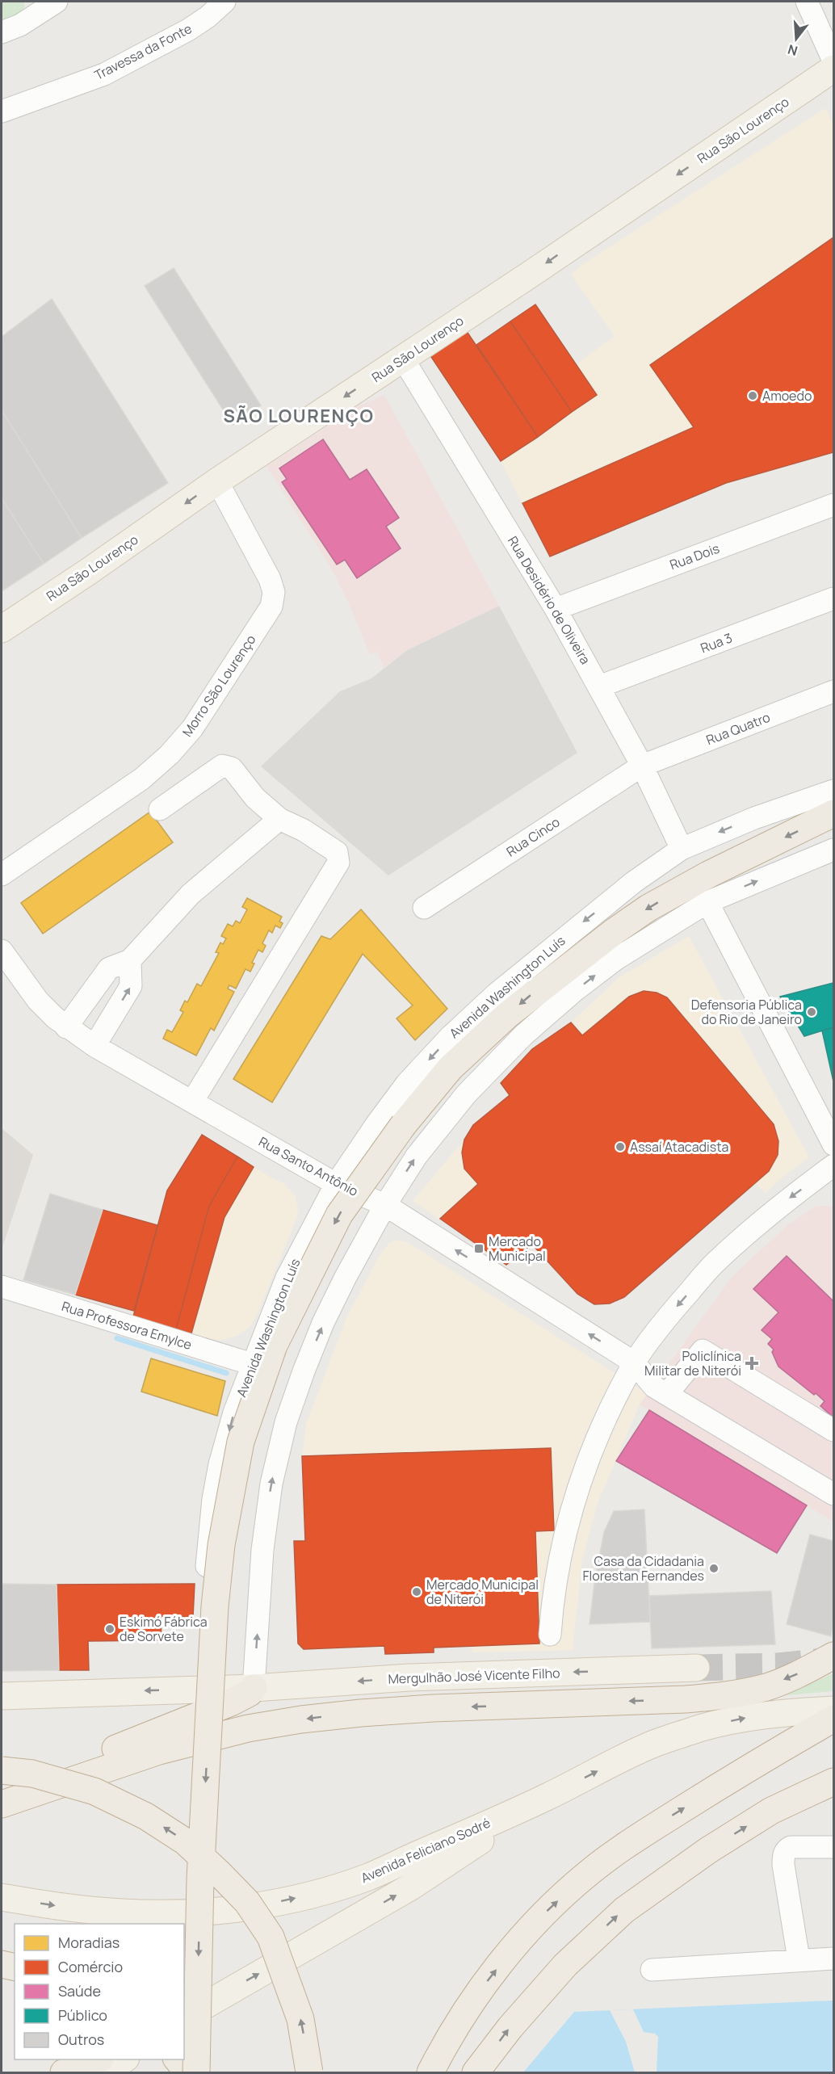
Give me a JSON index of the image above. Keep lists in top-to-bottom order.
{
  "streets": {
    "main road": ["Rua São Lourenço", "Mergulhão José Vicente Filho", "Avenida Feliciano Sodré"],
    "street": [
      "Travessa da Fonte",
      "Rua Dois",
      "Rua Desidério de Oliveira",
      "Rua 3",
      "Morro São Lourenço",
      "Rua Quatro",
      "Rua Cinco",
      "Avenida Washington Luís",
      "Rua Santo Antônio",
      "Rua Professora Emylce"
    ]
  },
  "crossings": [
    ["Rua São Lourenço", "Rua Desidério de Oliveira"],
    ["Rua São Lourenço", "Morro São Lourenço"],
    ["Rua Dois", "Rua Desidério de Oliveira"],
    ["Rua Desidério de Oliveira", "Rua 3"],
    ["Rua Desidério de Oliveira", "Rua Quatro"],
    ["Rua Desidério de Oliveira", "Rua Cinco"],
    ["Rua Desidério de Oliveira", "Avenida Washington Luís"],
    ["Rua Quatro", "Rua Cinco"],
    ["Avenida Washington Luís", "Rua Santo Antônio"],
    ["Avenida Washington Luís", "Rua Professora Emylce"]
  ],
  "one_way": ["Rua São Lourenço", "Mergulhão José Vicente Filho"],
  "districts": ["SÃO LOURENÇO"],
  "places": {
    "other": [
      "Amoedo",
      "Defensoria Pública do Rio de Janeiro",
      "Assaí Atacadista",
      "Casa da Cidadania Florestan Fernandes",
      "Mercado Municipal de Niterói",
      "Eskimó Fábrica de Sorvete"
    ],
    "transit": ["Mercado Municipal"],
    "health": ["Policlínica Militar de Niterói"]
  },
  "legend": [
    "Moradias",
    "Comércio",
    "Saúde",
    "Público",
    "Outros"
  ],
  "north": "bottom"
}
